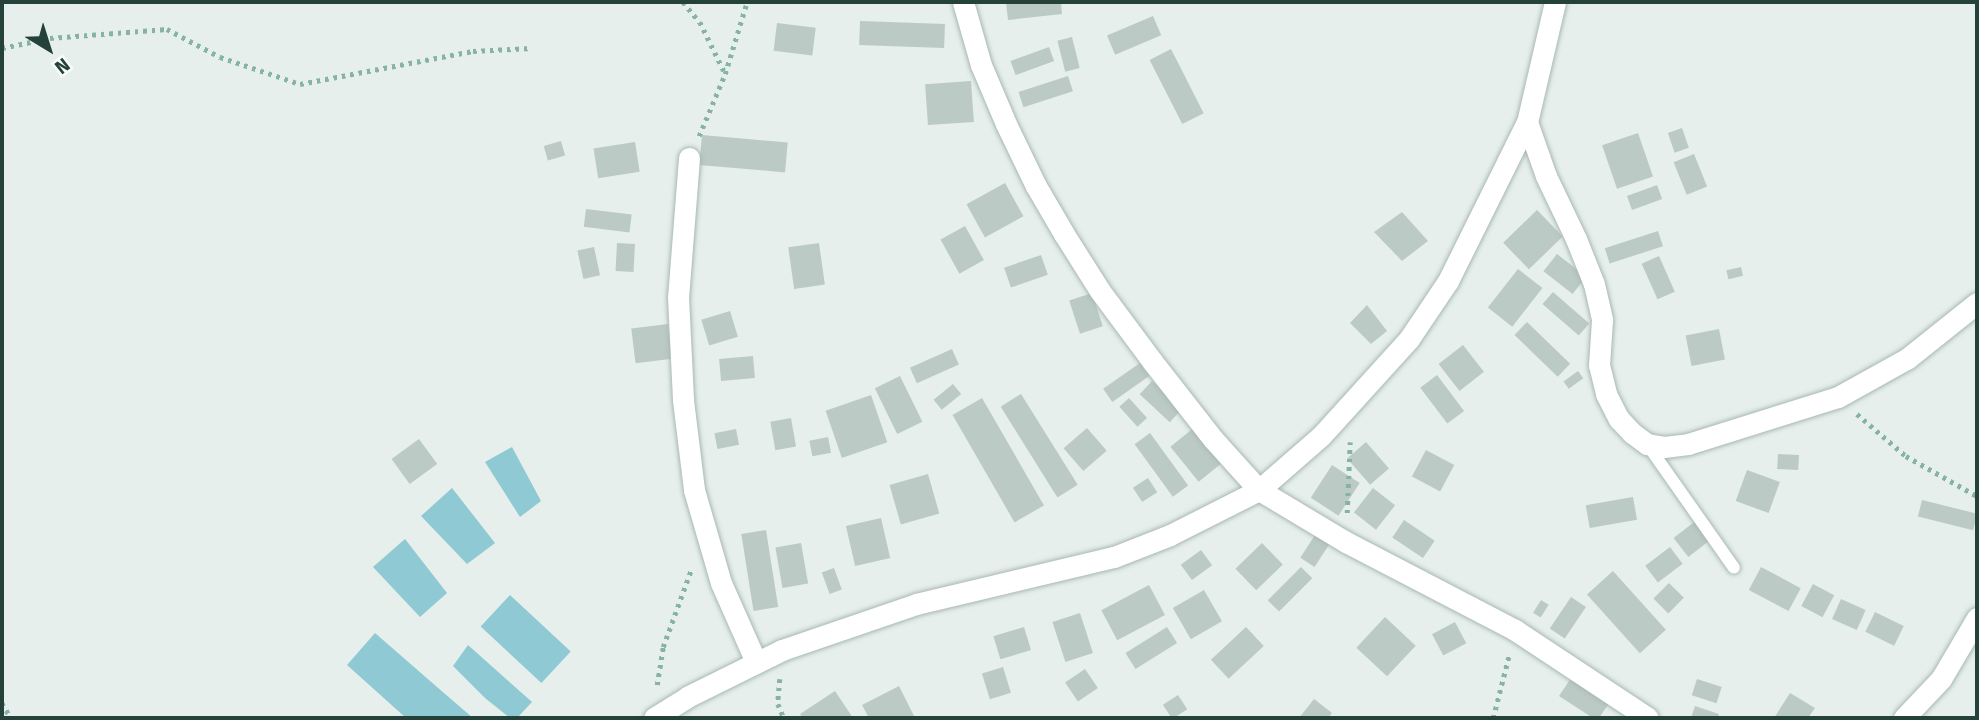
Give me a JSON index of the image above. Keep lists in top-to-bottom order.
{
  "north": "bottom right"
}
